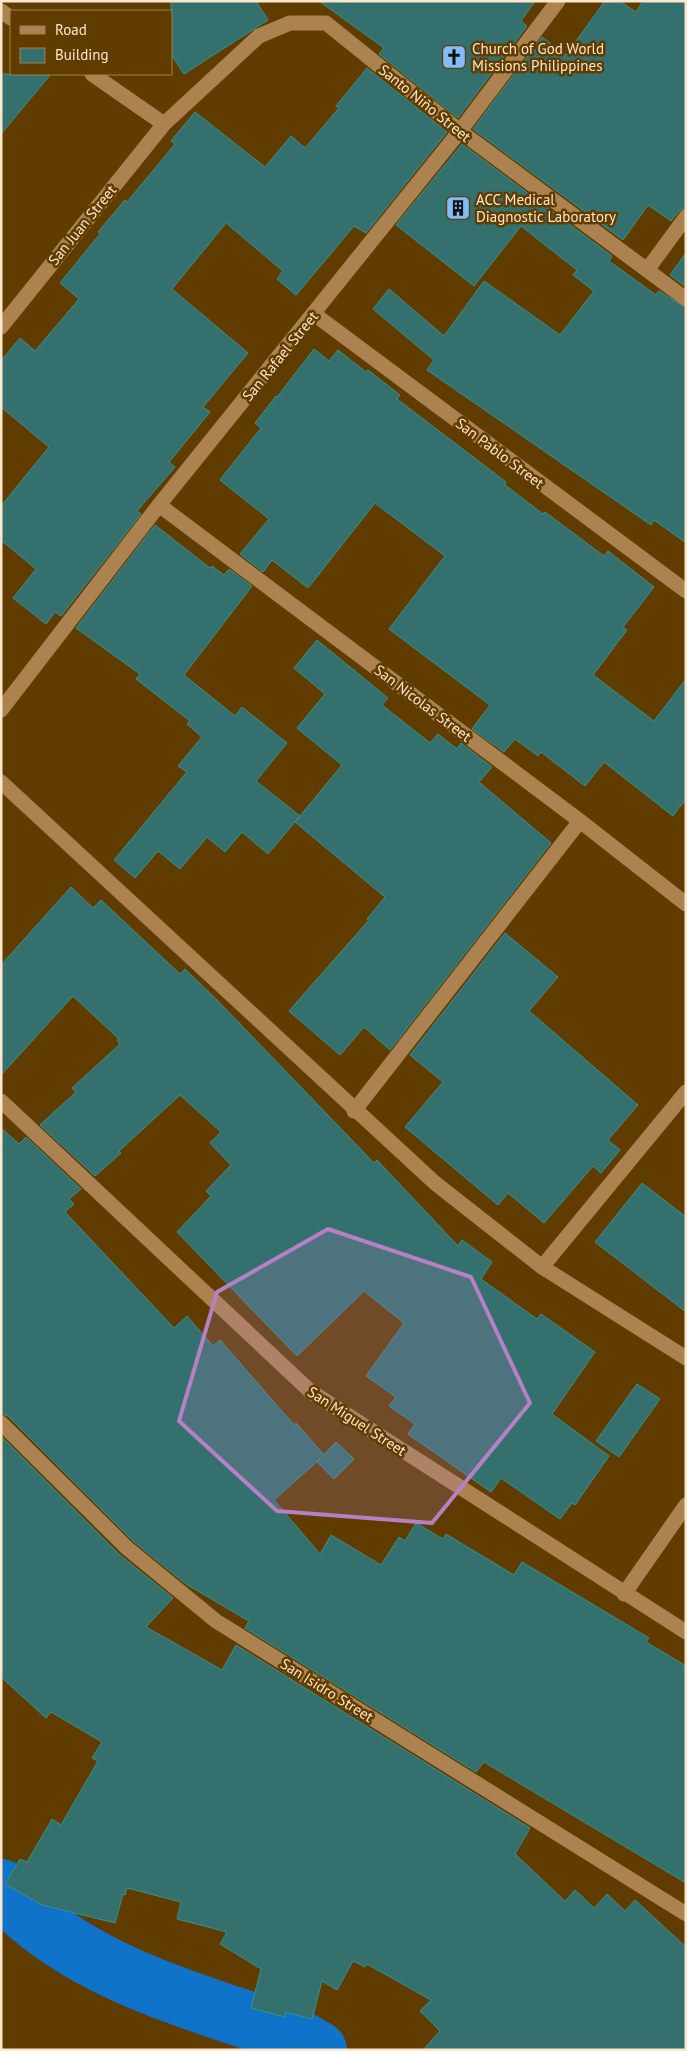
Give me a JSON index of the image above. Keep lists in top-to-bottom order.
{
  "streets": {
    "street": [
      "Santo Niño Street",
      "San Juan Street",
      "San Rafael Street",
      "San Pablo Street",
      "San Nicolas Street",
      "San Miguel Street",
      "San Isidro Street"
    ]
  },
  "crossings": [
    ["Santo Niño Street", "San Juan Street"],
    ["Santo Niño Street", "San Rafael Street"],
    ["San Rafael Street", "San Pablo Street"],
    ["San Rafael Street", "San Nicolas Street"]
  ],
  "places": {
    "church": ["Church of God World Missions Philippines"],
    "building": ["ACC Medical Diagnostic Laboratory"]
  },
  "legend": ["Road", "Building"]
}
